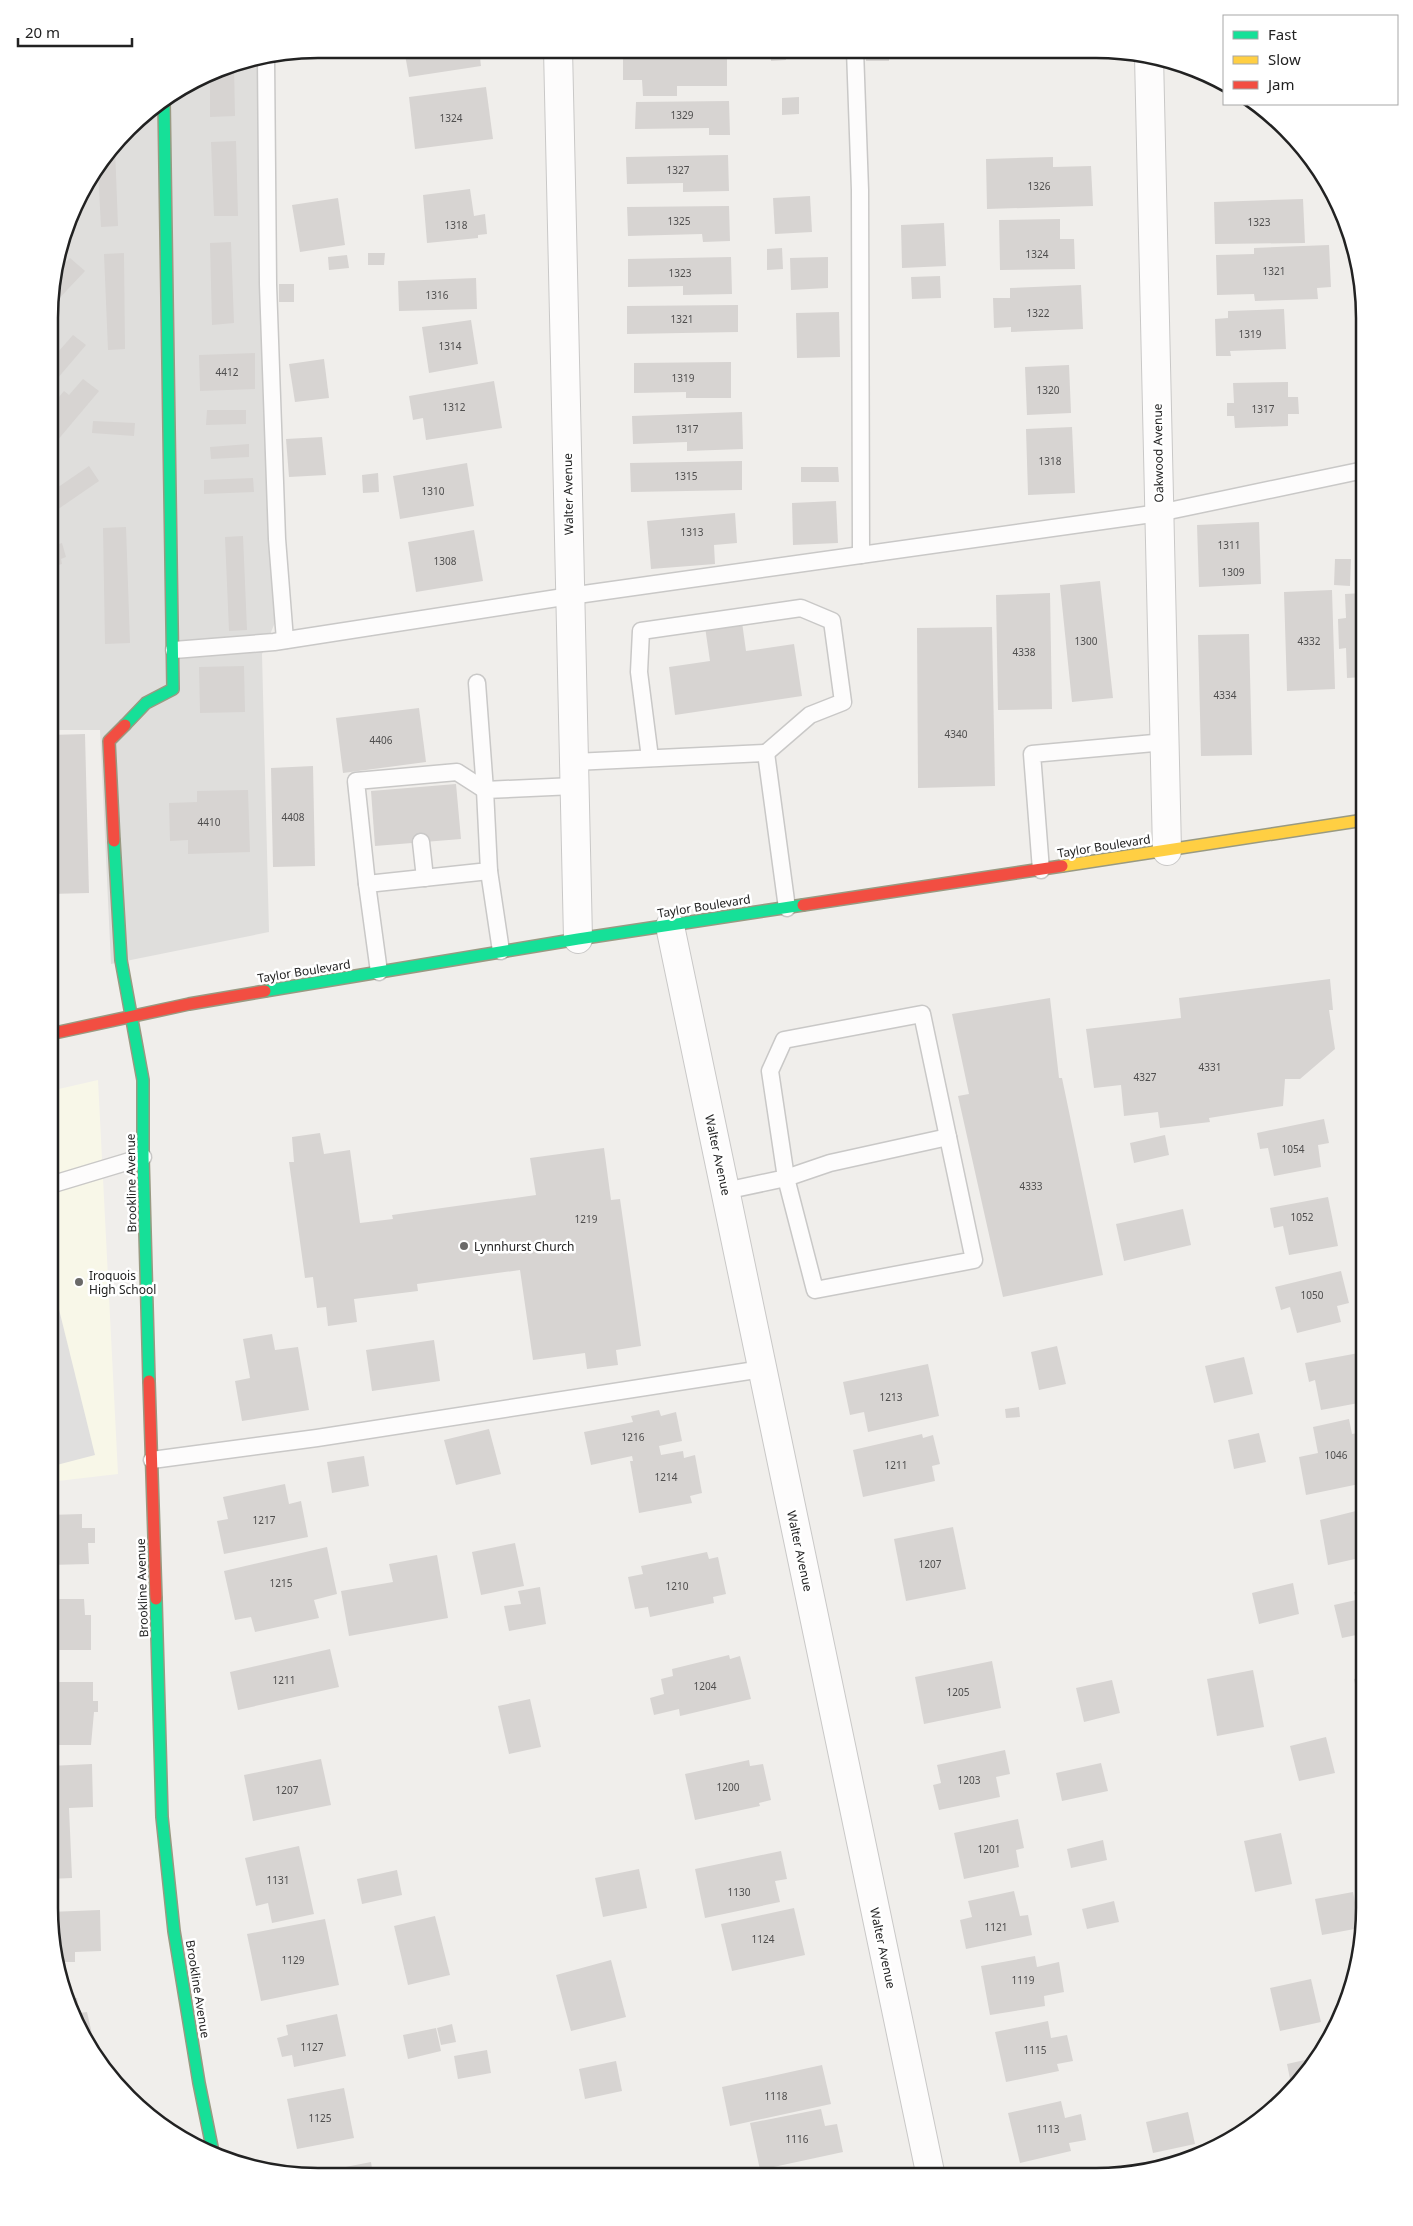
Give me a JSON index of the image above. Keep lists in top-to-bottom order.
{
  "streets": {
    "street": [
      "Oakwood Avenue",
      "Walter Avenue",
      "Taylor Boulevard",
      "Brookline Avenue"
    ]
  },
  "crossings": [
    ["Oakwood Avenue", "Taylor Boulevard"],
    ["Walter Avenue", "Taylor Boulevard"],
    ["Taylor Boulevard", "Brookline Avenue"]
  ],
  "places": ["Lynnhurst Church", "Iroquois High School"],
  "house_numbers": [
    "1329",
    "1324",
    "1327",
    "1326",
    "1325",
    "1323",
    "1318",
    "1324",
    "1321",
    "1323",
    "1316",
    "1322",
    "1321",
    "1319",
    "1314",
    "4412",
    "1319",
    "1320",
    "1312",
    "1317",
    "1317",
    "1318",
    "1315",
    "1310",
    "1313",
    "1311",
    "1308",
    "1309",
    "1300",
    "4332",
    "4338",
    "4334",
    "4340",
    "4406",
    "4408",
    "4410",
    "4331",
    "4327",
    "1054",
    "4333",
    "1052",
    "1219",
    "1050",
    "1213",
    "1216",
    "1046",
    "1211",
    "1214",
    "1217",
    "1207",
    "1215",
    "1210",
    "1211",
    "1204",
    "1205",
    "1203",
    "1200",
    "1207",
    "1201",
    "1131",
    "1130",
    "1121",
    "1124",
    "1129",
    "1119",
    "1127",
    "1115",
    "1118",
    "1125",
    "1113",
    "1116"
  ],
  "legend": ["Fast", "Slow", "Jam"],
  "scale_bar": "20 m"
}
